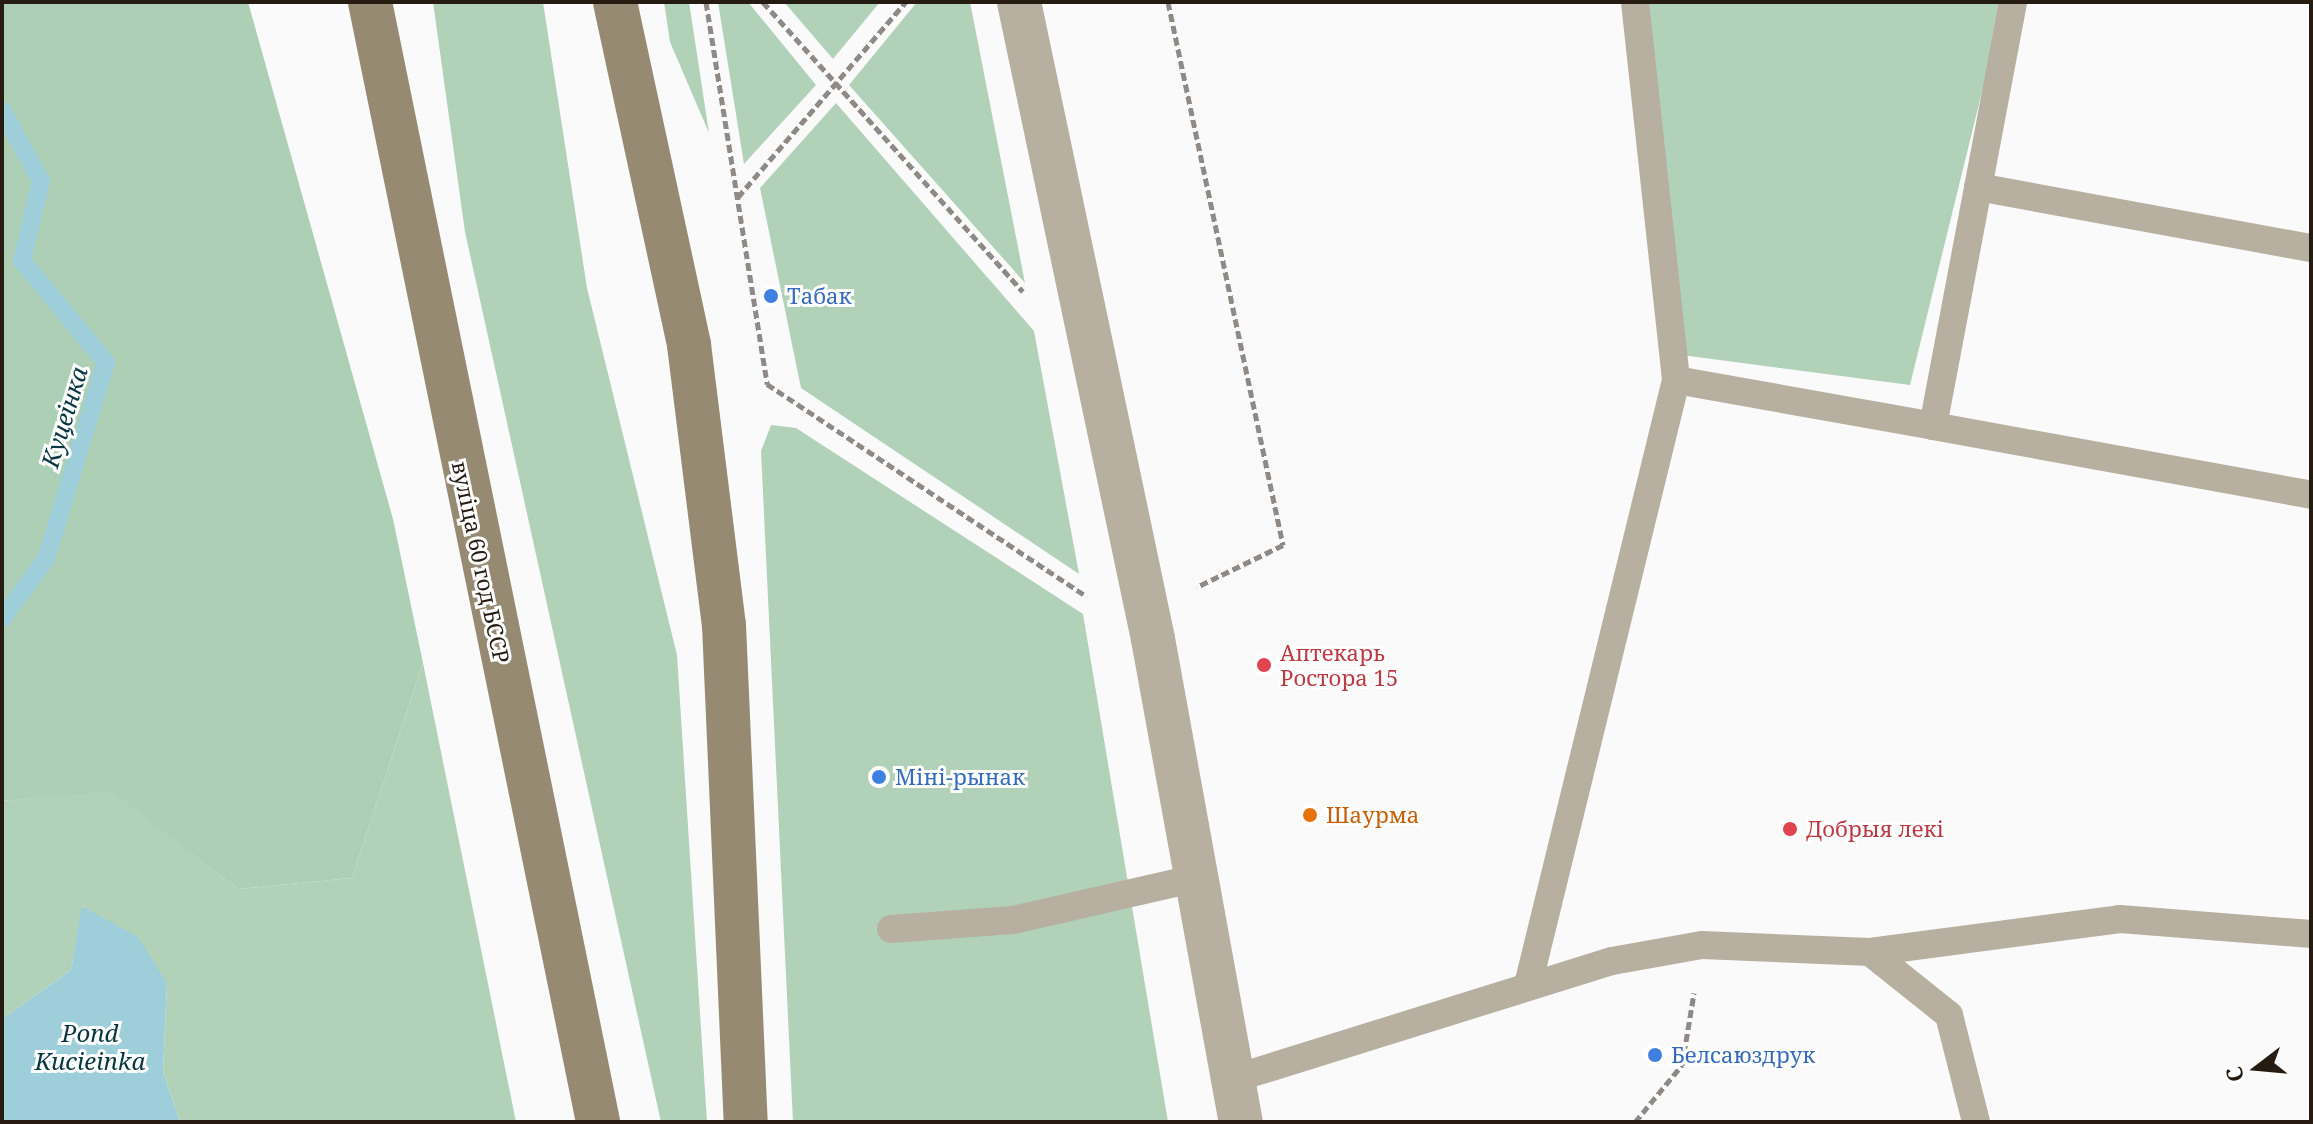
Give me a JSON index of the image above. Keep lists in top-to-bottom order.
{
  "streets": {
    "main road": ["вуліца 60 год БССР"]
  },
  "water": ["Куцеінка", "Pond Kucieinka"],
  "places": [
    "Табак",
    "Аптекарь Ростора 15",
    "Міні-рынак",
    "Шаурма",
    "Добрыя лекі",
    "Белсаюздрук"
  ],
  "north": "left"
}
